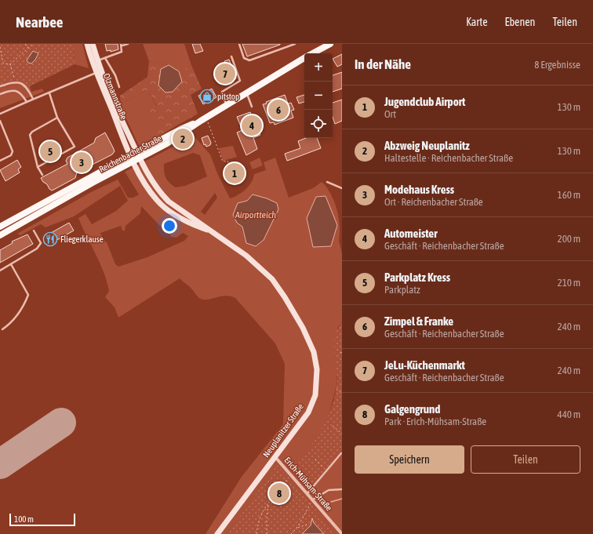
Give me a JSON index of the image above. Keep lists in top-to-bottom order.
{
  "streets": {
    "main road": ["Olzmannstraße", "Reichenbacher Straße", "Neuplanitzer Straße"],
    "street": ["Erich-Mühsam-Straße"]
  },
  "crossings": [
    ["Olzmannstraße", "Reichenbacher Straße"],
    ["Olzmannstraße", "Neuplanitzer Straße"],
    ["Reichenbacher Straße", "Neuplanitzer Straße"],
    ["Neuplanitzer Straße", "Erich-Mühsam-Straße"]
  ],
  "water": ["Airportteich"],
  "places": {
    "shop": ["pitstop"],
    "restaurant": ["Fliegerklause"]
  },
  "scale_bar": "100 m",
  "page": {
    "header": "Nearbee",
    "nav": ["Karte", "Ebenen", "Teilen"],
    "heading": ["In der Nähe", "8 Ergebnisse"],
    "map_buttons": ["+", "−"],
    "pins": [
      "7",
      "6",
      "4",
      "2",
      "5",
      "3",
      "1",
      "8"
    ],
    "list": [
      {
        "mark": "1",
        "name": "Jugendclub Airport",
        "note": "Ort",
        "value": "130 m"
      },
      {
        "mark": "2",
        "name": "Abzweig Neuplanitz",
        "note": "Haltestelle · Reichenbacher Straße",
        "value": "130 m"
      },
      {
        "mark": "3",
        "name": "Modehaus Kress",
        "note": "Ort · Reichenbacher Straße",
        "value": "160 m"
      },
      {
        "mark": "4",
        "name": "Automeister",
        "note": "Geschäft · Reichenbacher Straße",
        "value": "200 m"
      },
      {
        "mark": "5",
        "name": "Parkplatz Kress",
        "note": "Parkplatz",
        "value": "210 m"
      },
      {
        "mark": "6",
        "name": "Zimpel & Franke",
        "note": "Geschäft · Reichenbacher Straße",
        "value": "240 m"
      },
      {
        "mark": "7",
        "name": "JeLu-Küchenmarkt",
        "note": "Geschäft · Reichenbacher Straße",
        "value": "240 m"
      },
      {
        "mark": "8",
        "name": "Galgengrund",
        "note": "Park · Erich-Mühsam-Straße",
        "value": "440 m"
      }
    ],
    "buttons": ["Speichern", "Teilen"],
    "scale": "100 m"
  }
}
